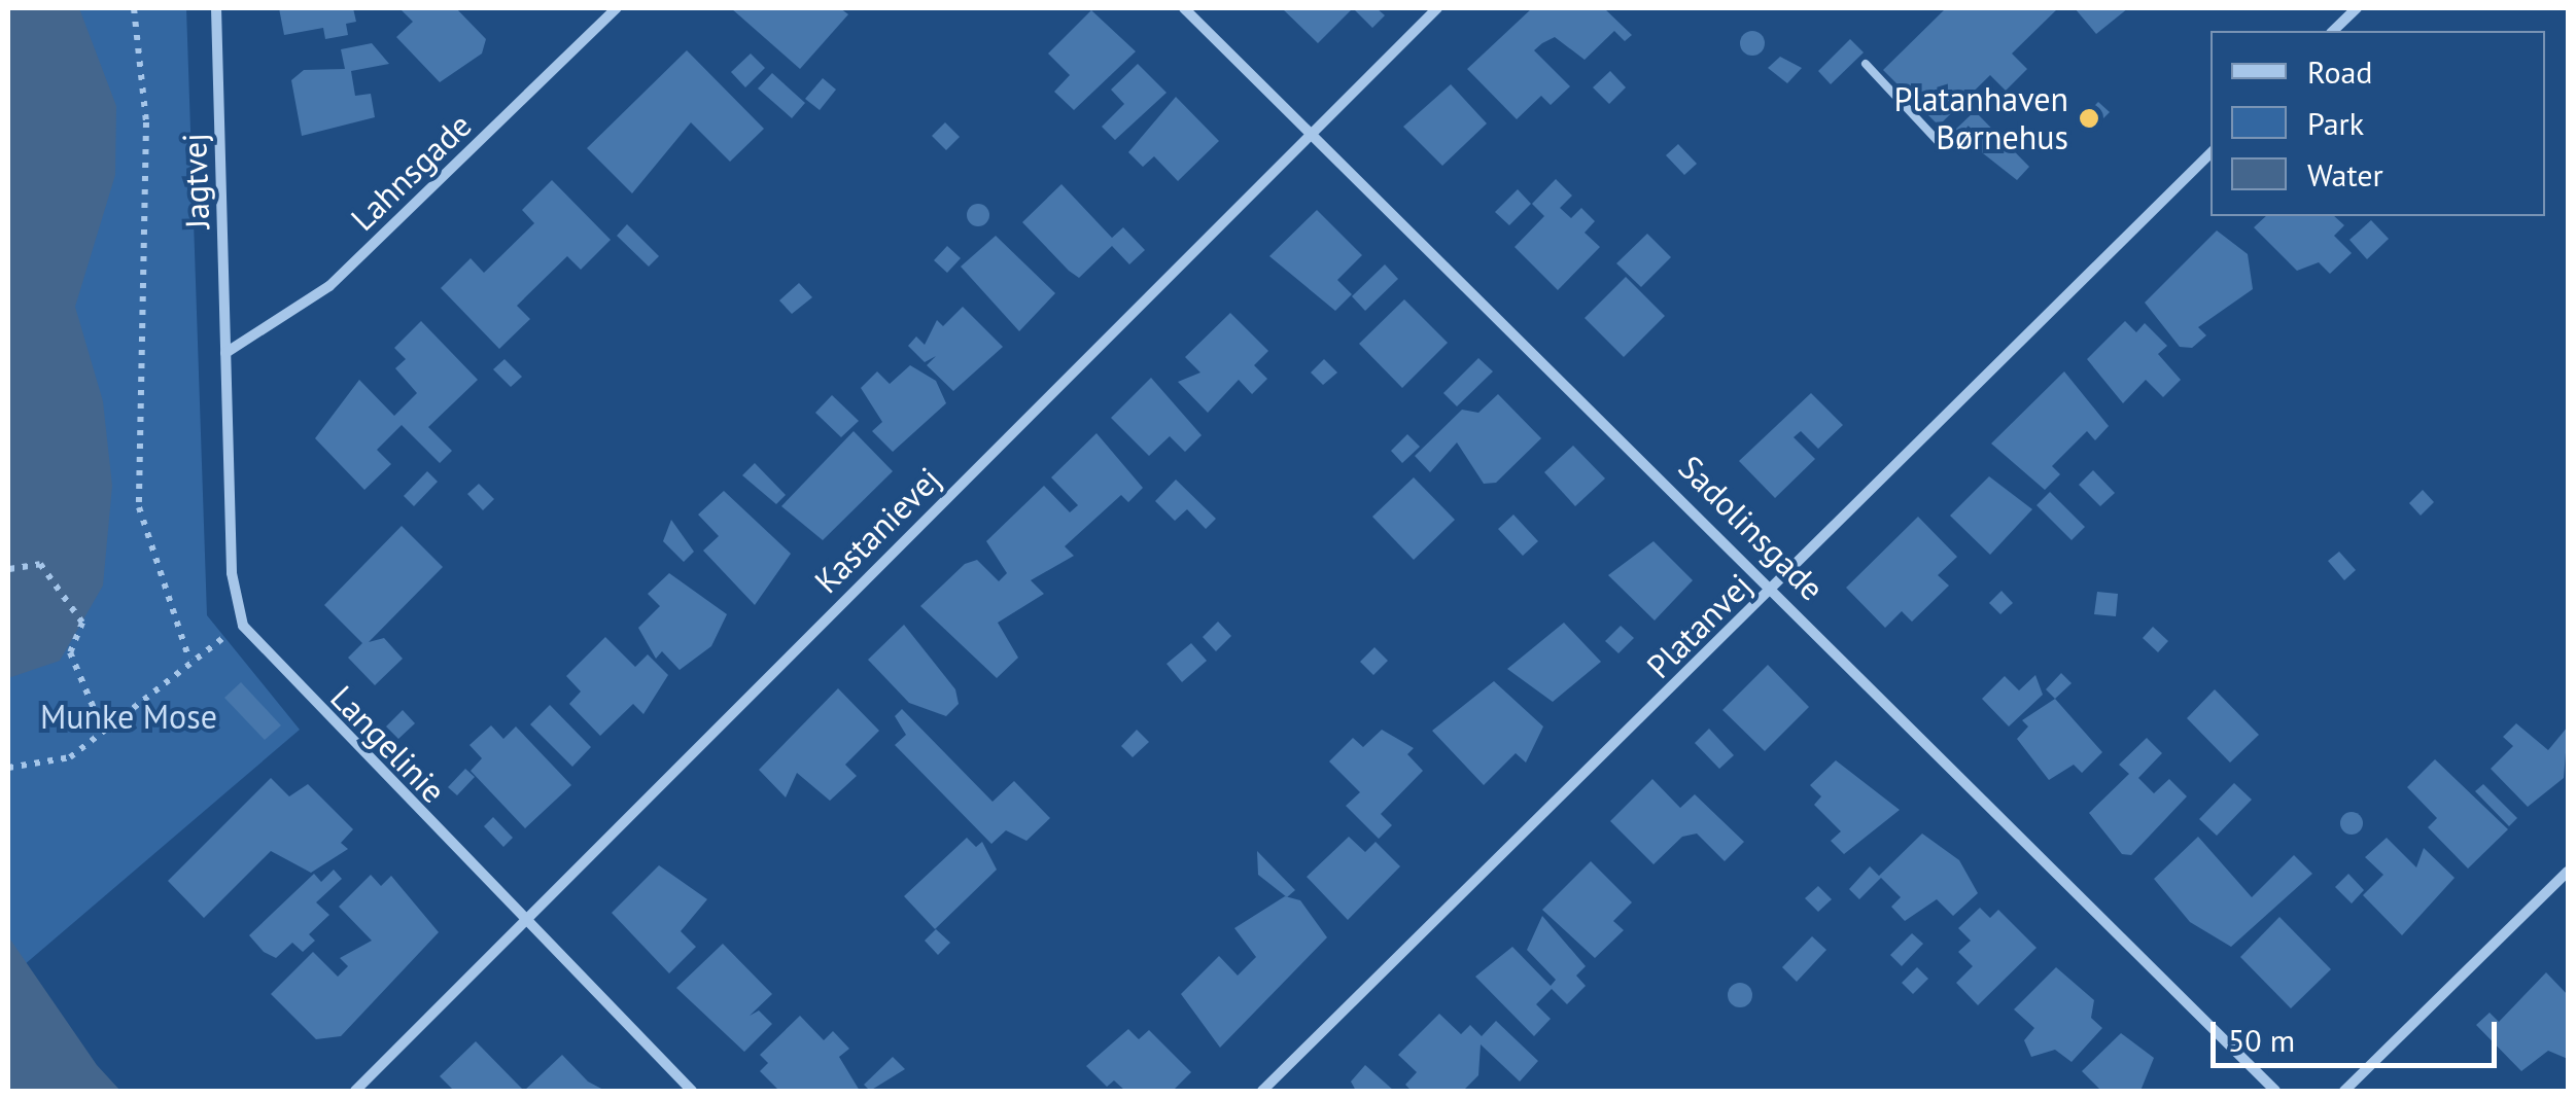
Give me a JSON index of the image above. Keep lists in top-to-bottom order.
{
  "streets": {
    "street": [
      "Lahnsgade",
      "Jagtvej",
      "Sadolinsgade",
      "Kastanievej",
      "Platanvej",
      "Langelinie"
    ]
  },
  "crossings": [
    ["Lahnsgade", "Jagtvej"],
    ["Sadolinsgade", "Kastanievej"],
    ["Sadolinsgade", "Platanvej"],
    ["Kastanievej", "Langelinie"]
  ],
  "parks": ["Munke Mose"],
  "places": ["Platanhaven Børnehus"],
  "legend": ["Road", "Park", "Water"],
  "scale_bar": "50 m"
}
